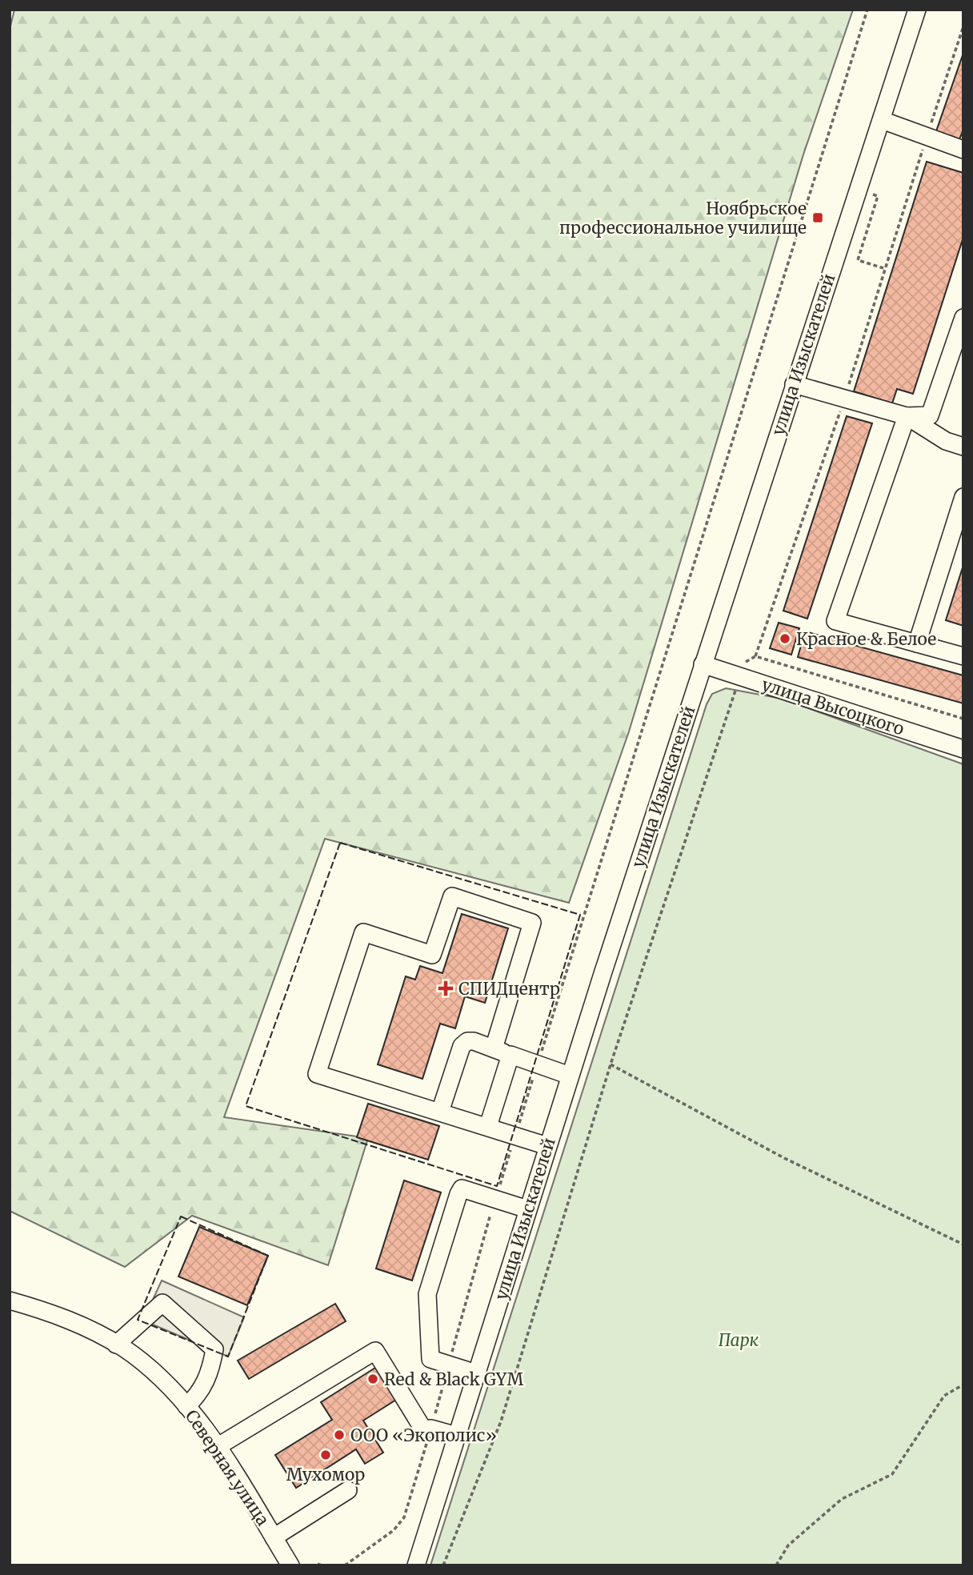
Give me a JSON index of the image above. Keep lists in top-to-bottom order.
{
  "streets": {
    "street": ["улица Изыскателей", "улица Высоцкого", "Северная улица"]
  },
  "crossings": [
    ["улица Изыскателей", "улица Высоцкого"]
  ],
  "parks": ["Парк"],
  "places": {
    "transit": ["Ноябрьское профессиональное училище"],
    "other": [
      "Красное & Белое",
      "Red & Black GYM",
      "ООО «Экополис»",
      "Мухомор"
    ],
    "health": ["СПИДцентр"]
  }
}
